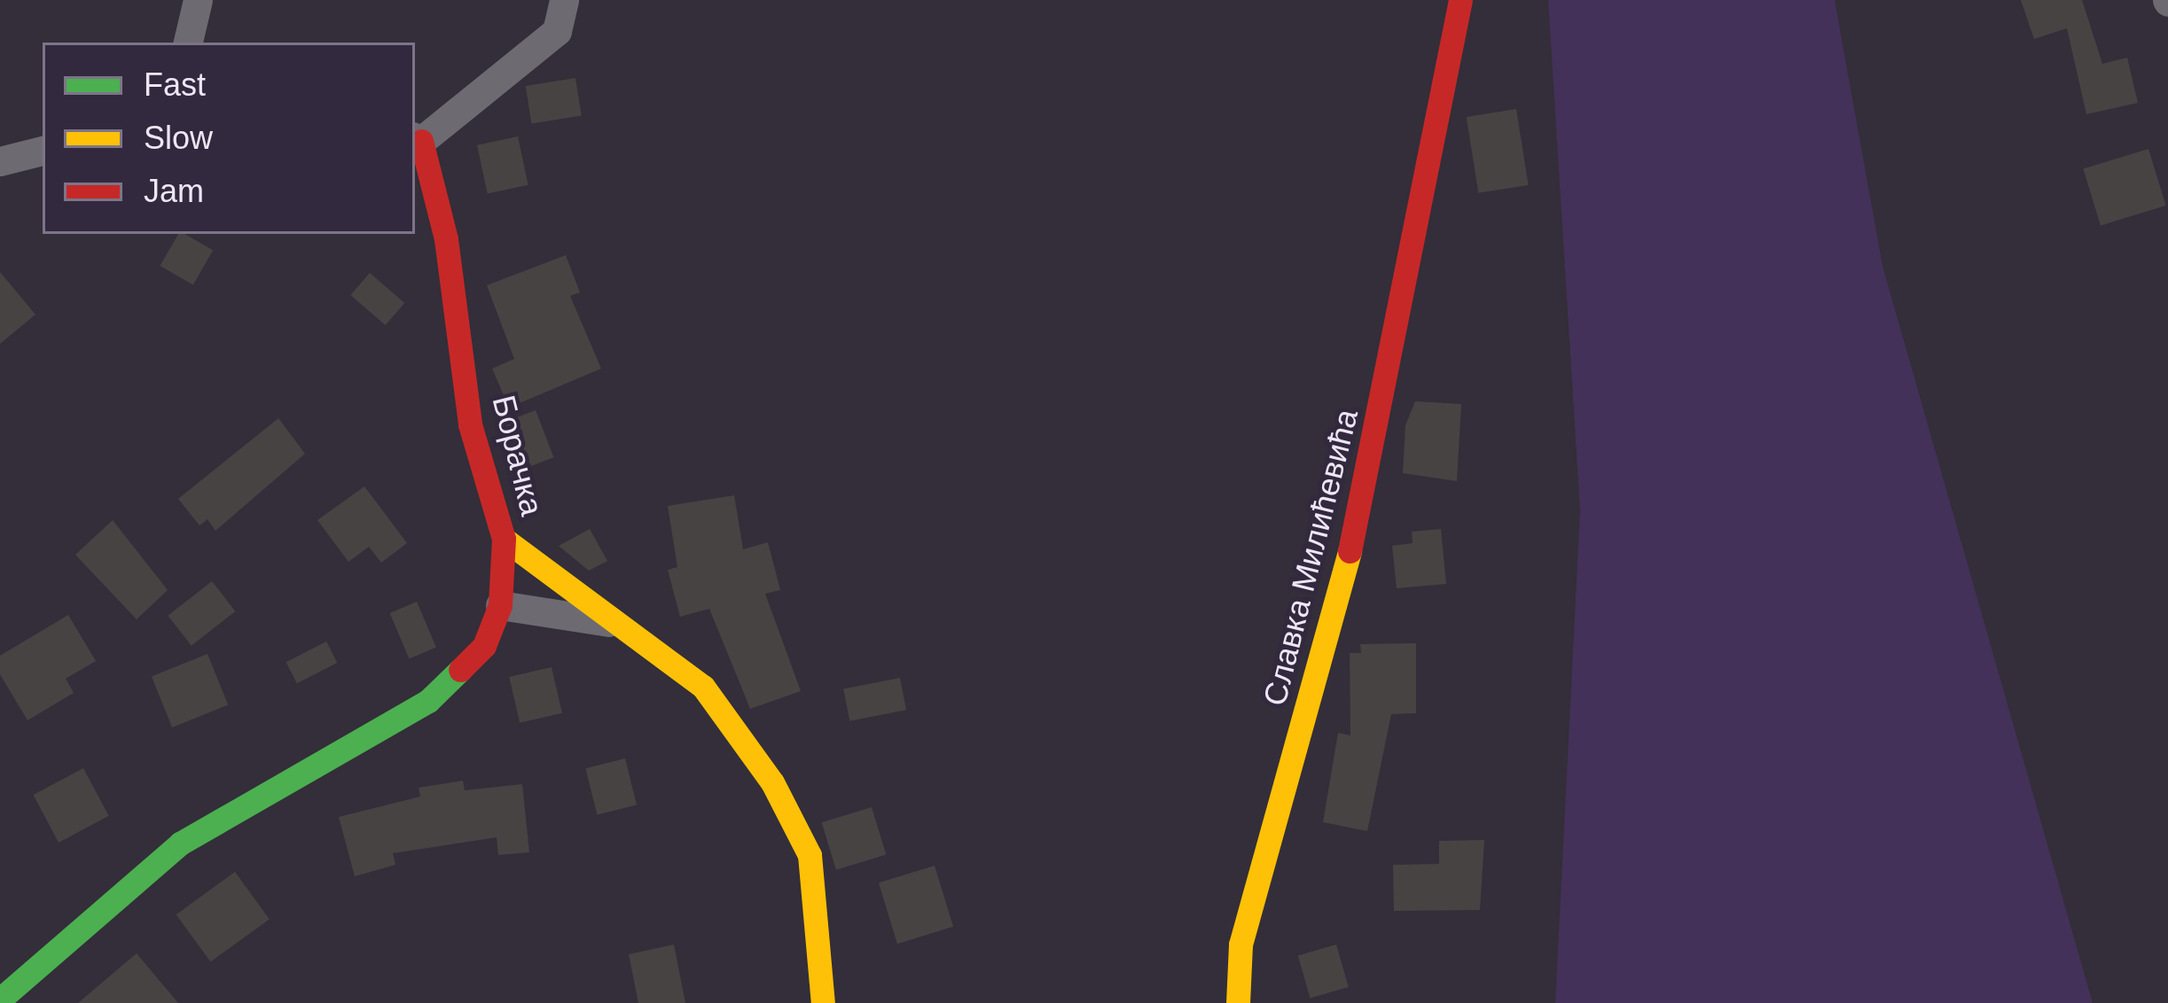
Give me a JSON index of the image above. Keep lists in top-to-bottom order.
{
  "streets": {
    "street": ["Борачка", "Славка Милићевића"]
  },
  "legend": ["Fast", "Slow", "Jam"]
}
